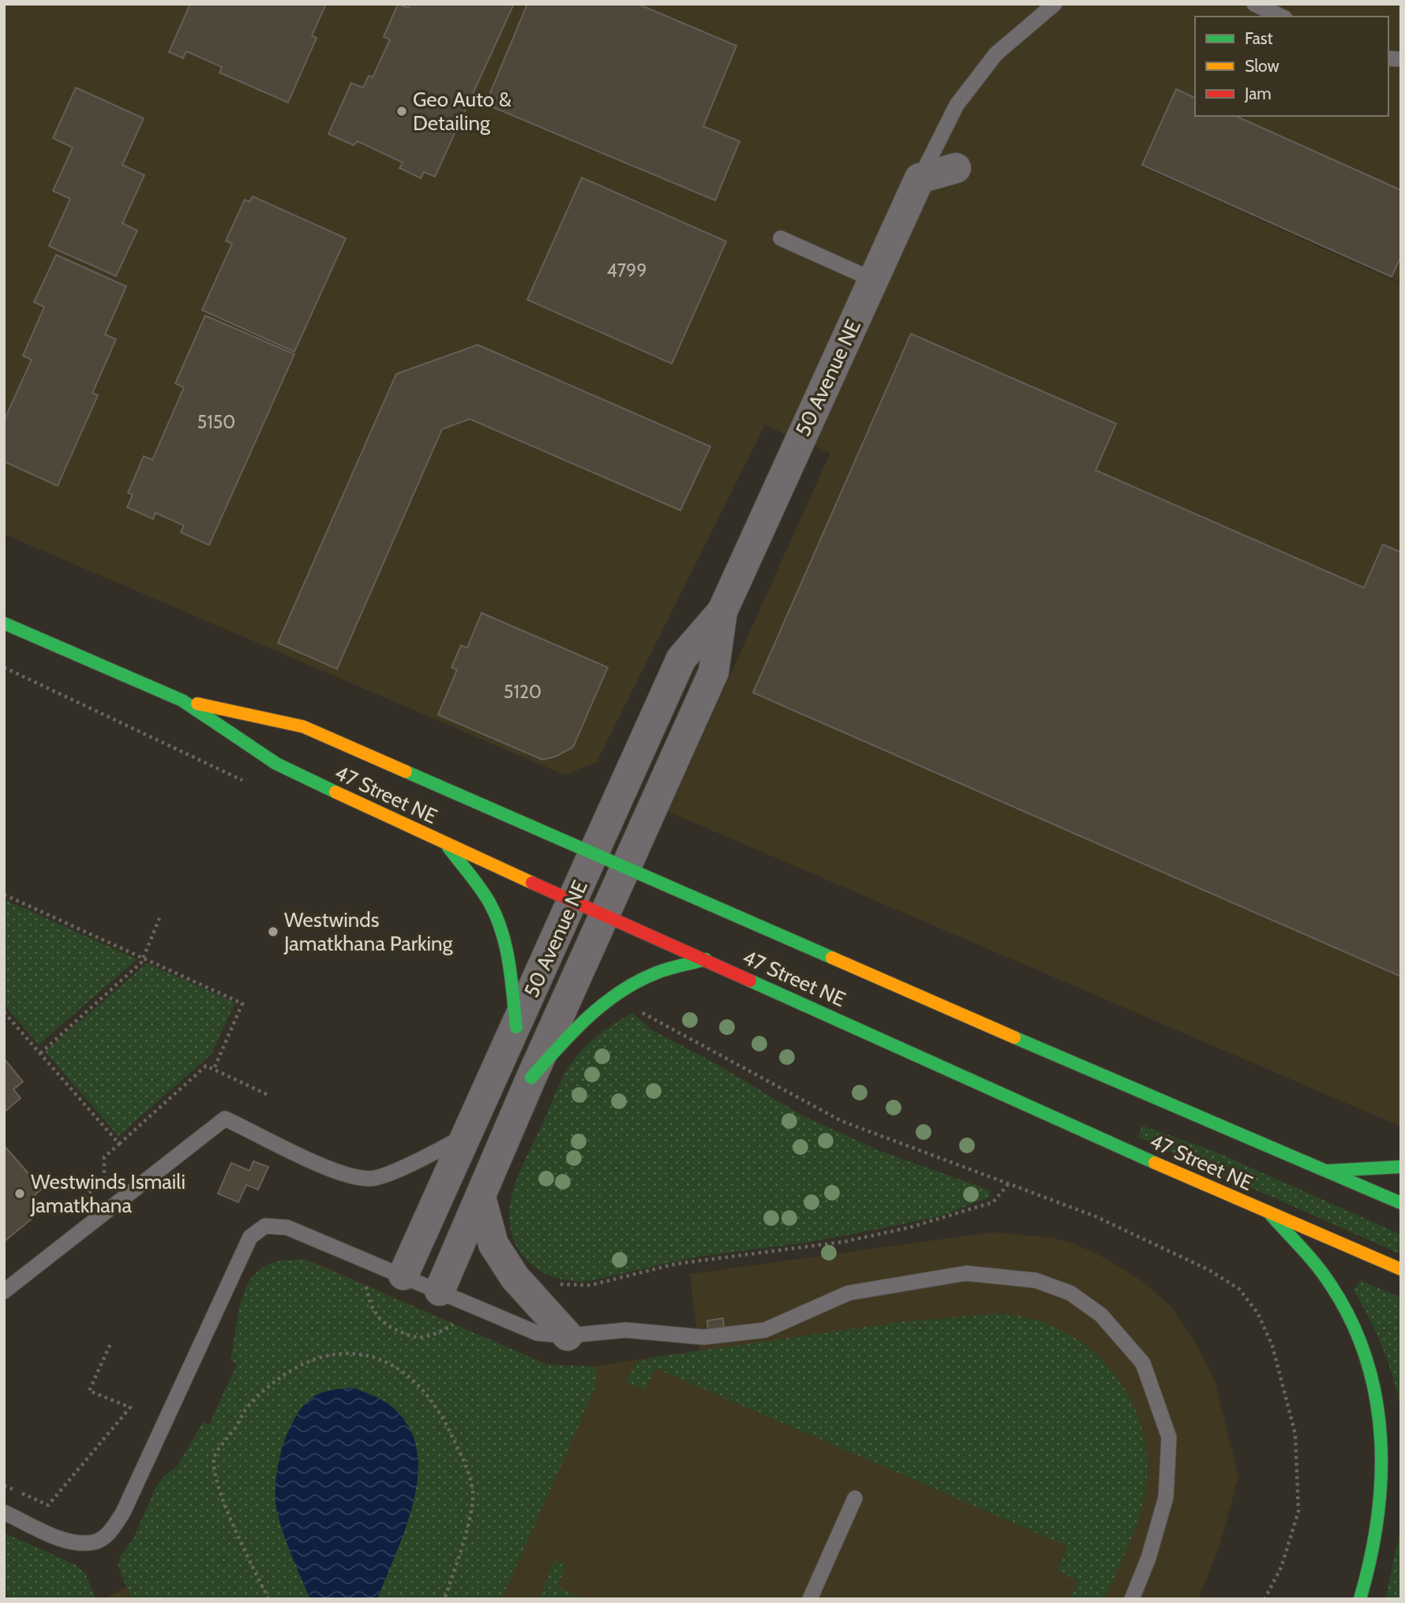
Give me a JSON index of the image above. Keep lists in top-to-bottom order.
{
  "streets": {
    "street": ["50 Avenue NE", "47 Street NE"]
  },
  "crossings": [
    ["50 Avenue NE", "47 Street NE"]
  ],
  "places": ["Geo Auto & Detailing", "Westwinds Jamatkhana Parking", "Westwinds Ismaili Jamatkhana"],
  "house_numbers": ["4799", "5150", "5120"],
  "legend": ["Fast", "Slow", "Jam"]
}
